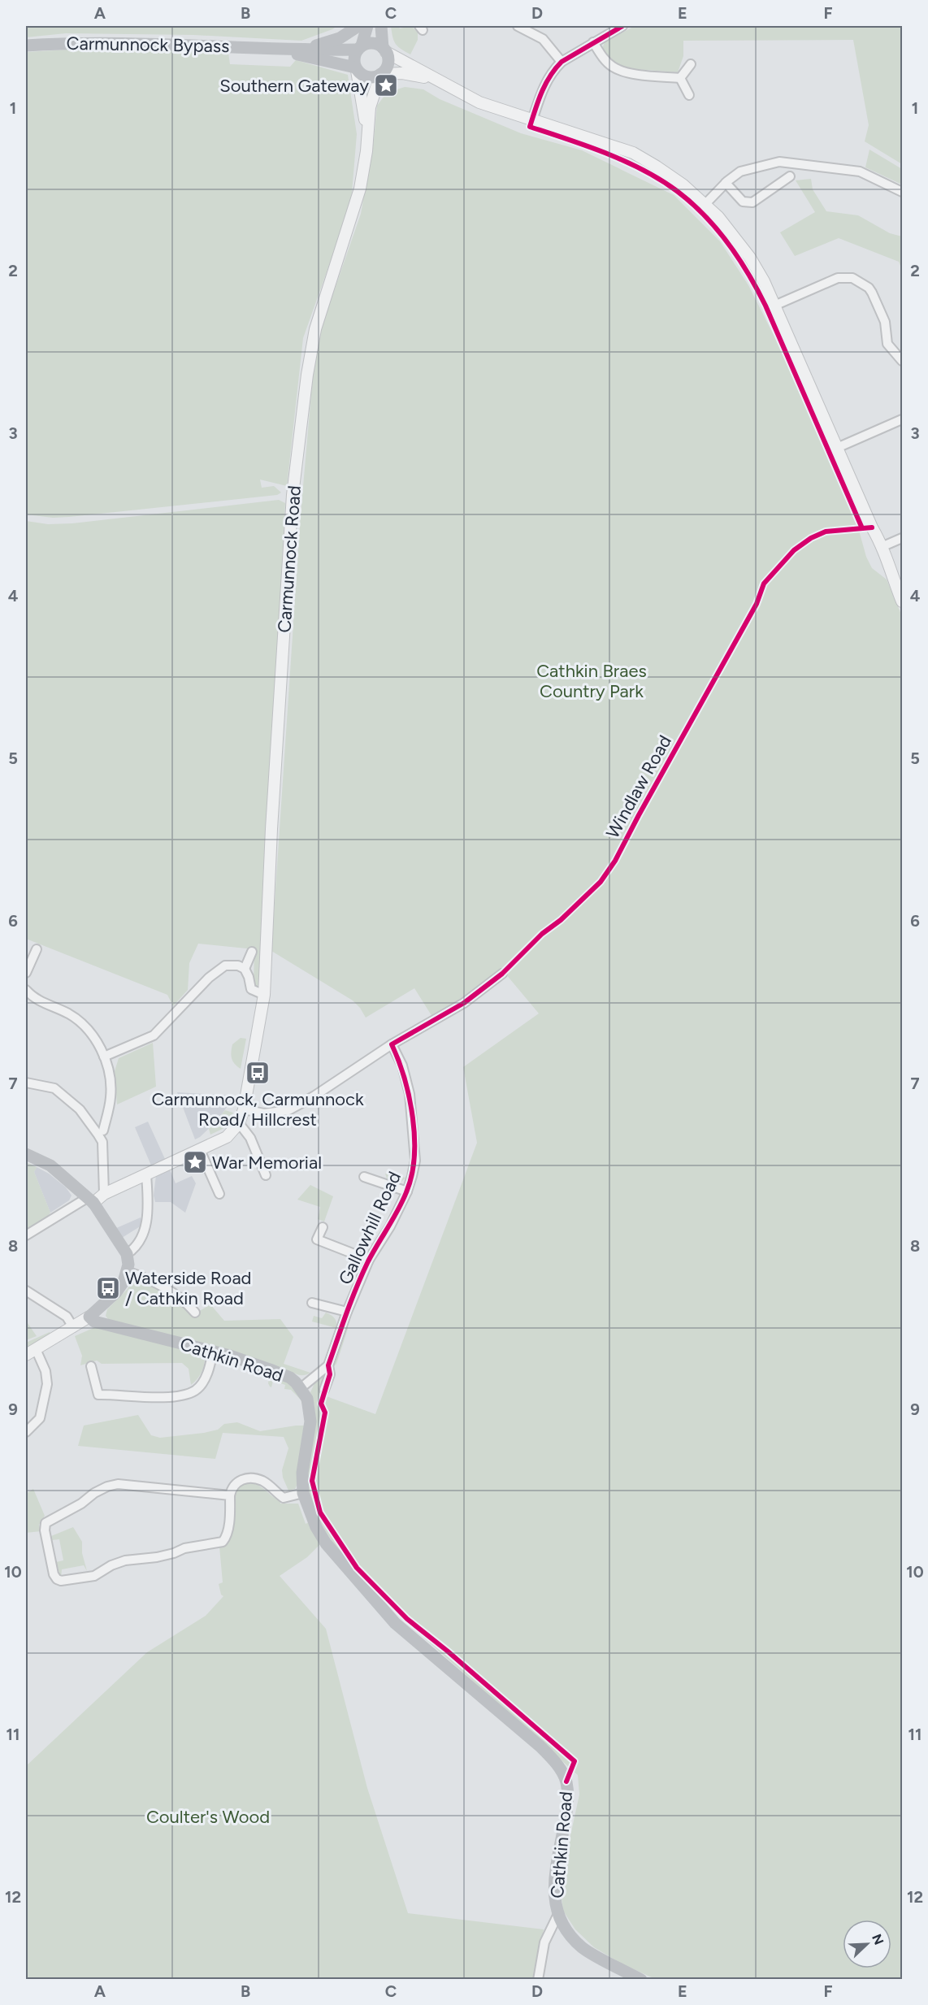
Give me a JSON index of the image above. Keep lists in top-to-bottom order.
{
  "streets": {
    "main road": ["Carmunnock Bypass", "Cathkin Road"],
    "street": ["Carmunnock Road", "Gallowhill Road"],
    "cycle path": ["Windlaw Road"]
  },
  "crossings": [
    ["Carmunnock Bypass", "Carmunnock Road"]
  ],
  "parks": ["Cathkin Braes Country Park", "Coulter's Wood"],
  "places": {
    "place": ["Southern Gateway", "War Memorial"],
    "bus stop": ["Carmunnock, Carmunnock Road/ Hillcrest", "Waterside Road / Cathkin Road"]
  },
  "north": "top right",
  "grid": {
    "columns": [
      "A",
      "B",
      "C",
      "D",
      "E",
      "F"
    ],
    "rows": [
      "1",
      "2",
      "3",
      "4",
      "5",
      "6",
      "7",
      "8",
      "9",
      "10",
      "11",
      "12"
    ]
  }
}
